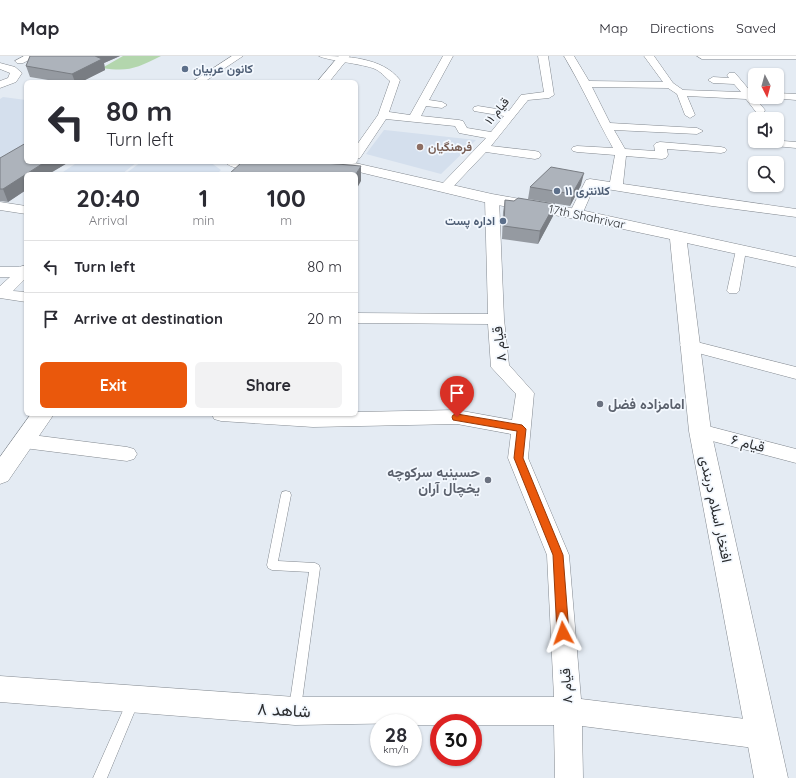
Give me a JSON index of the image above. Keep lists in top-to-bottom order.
{
  "streets": {
    "main road": ["17th Shahrivar", "افتخار اسلام دربندی"],
    "street": [
      "قیام ۱۱",
      "قیام ۸",
      "قیام ۶",
      "شاهد ۸"
    ]
  },
  "crossings": [
    ["قیام ۱۱", "17th Shahrivar"],
    ["17th Shahrivar", "قیام ۸"],
    ["17th Shahrivar", "افتخار اسلام دربندی"],
    ["قیام ۸", "شاهد ۸"],
    ["قیام ۶", "افتخار اسلام دربندی"],
    ["افتخار اسلام دربندی", "شاهد ۸"]
  ],
  "places": [
    "کانون عربیان",
    "فرهنگیان",
    "کلانتری ۱۱",
    "اداره پست",
    "امامزاده فضل",
    "حسینیه سرکوچه یخچال آران"
  ],
  "north": "bottom",
  "page": {
    "header": "Map",
    "nav": ["Map", "Directions", "Saved"],
    "turn": ["80 m", "Turn left"],
    "eta": [
      "20:40",
      "Arrival",
      "1",
      "min",
      "100",
      "m"
    ],
    "list": [
      {
        "name": "Turn left",
        "value": "80 m"
      },
      {
        "name": "Arrive at destination",
        "value": "20 m"
      }
    ],
    "buttons": ["Exit", "Share"],
    "speed": "28 km/h",
    "limit": "30"
  }
}
